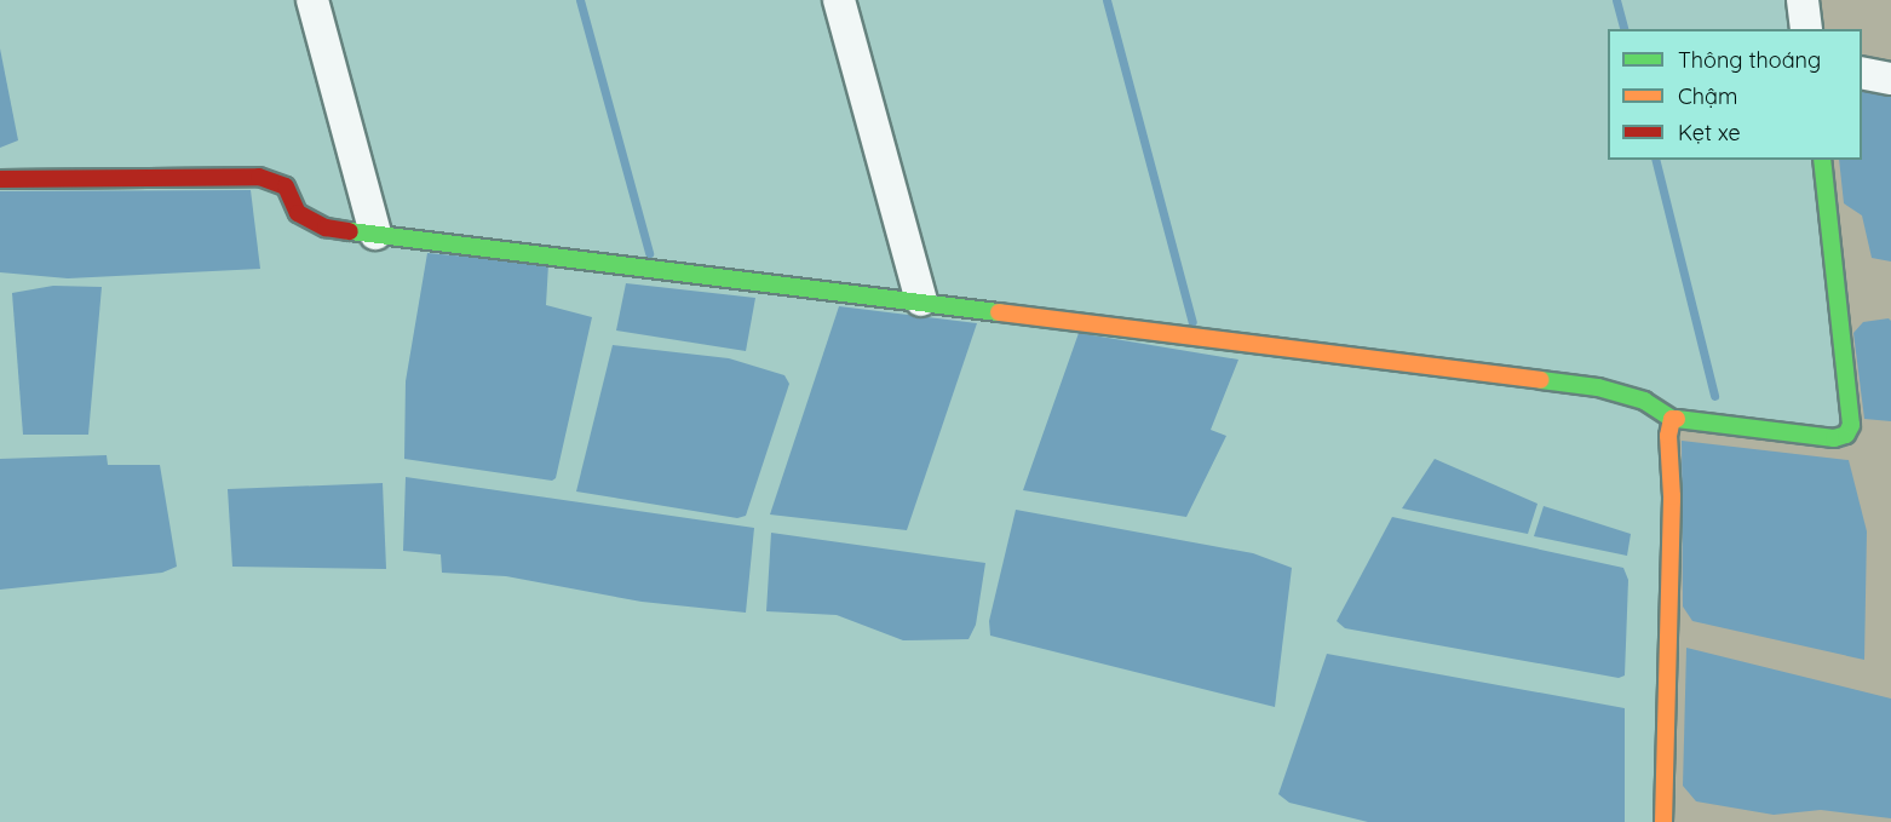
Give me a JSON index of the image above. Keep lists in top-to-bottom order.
{
  "legend": ["Thông thoáng", "Chậm", "Kẹt xe"]
}
